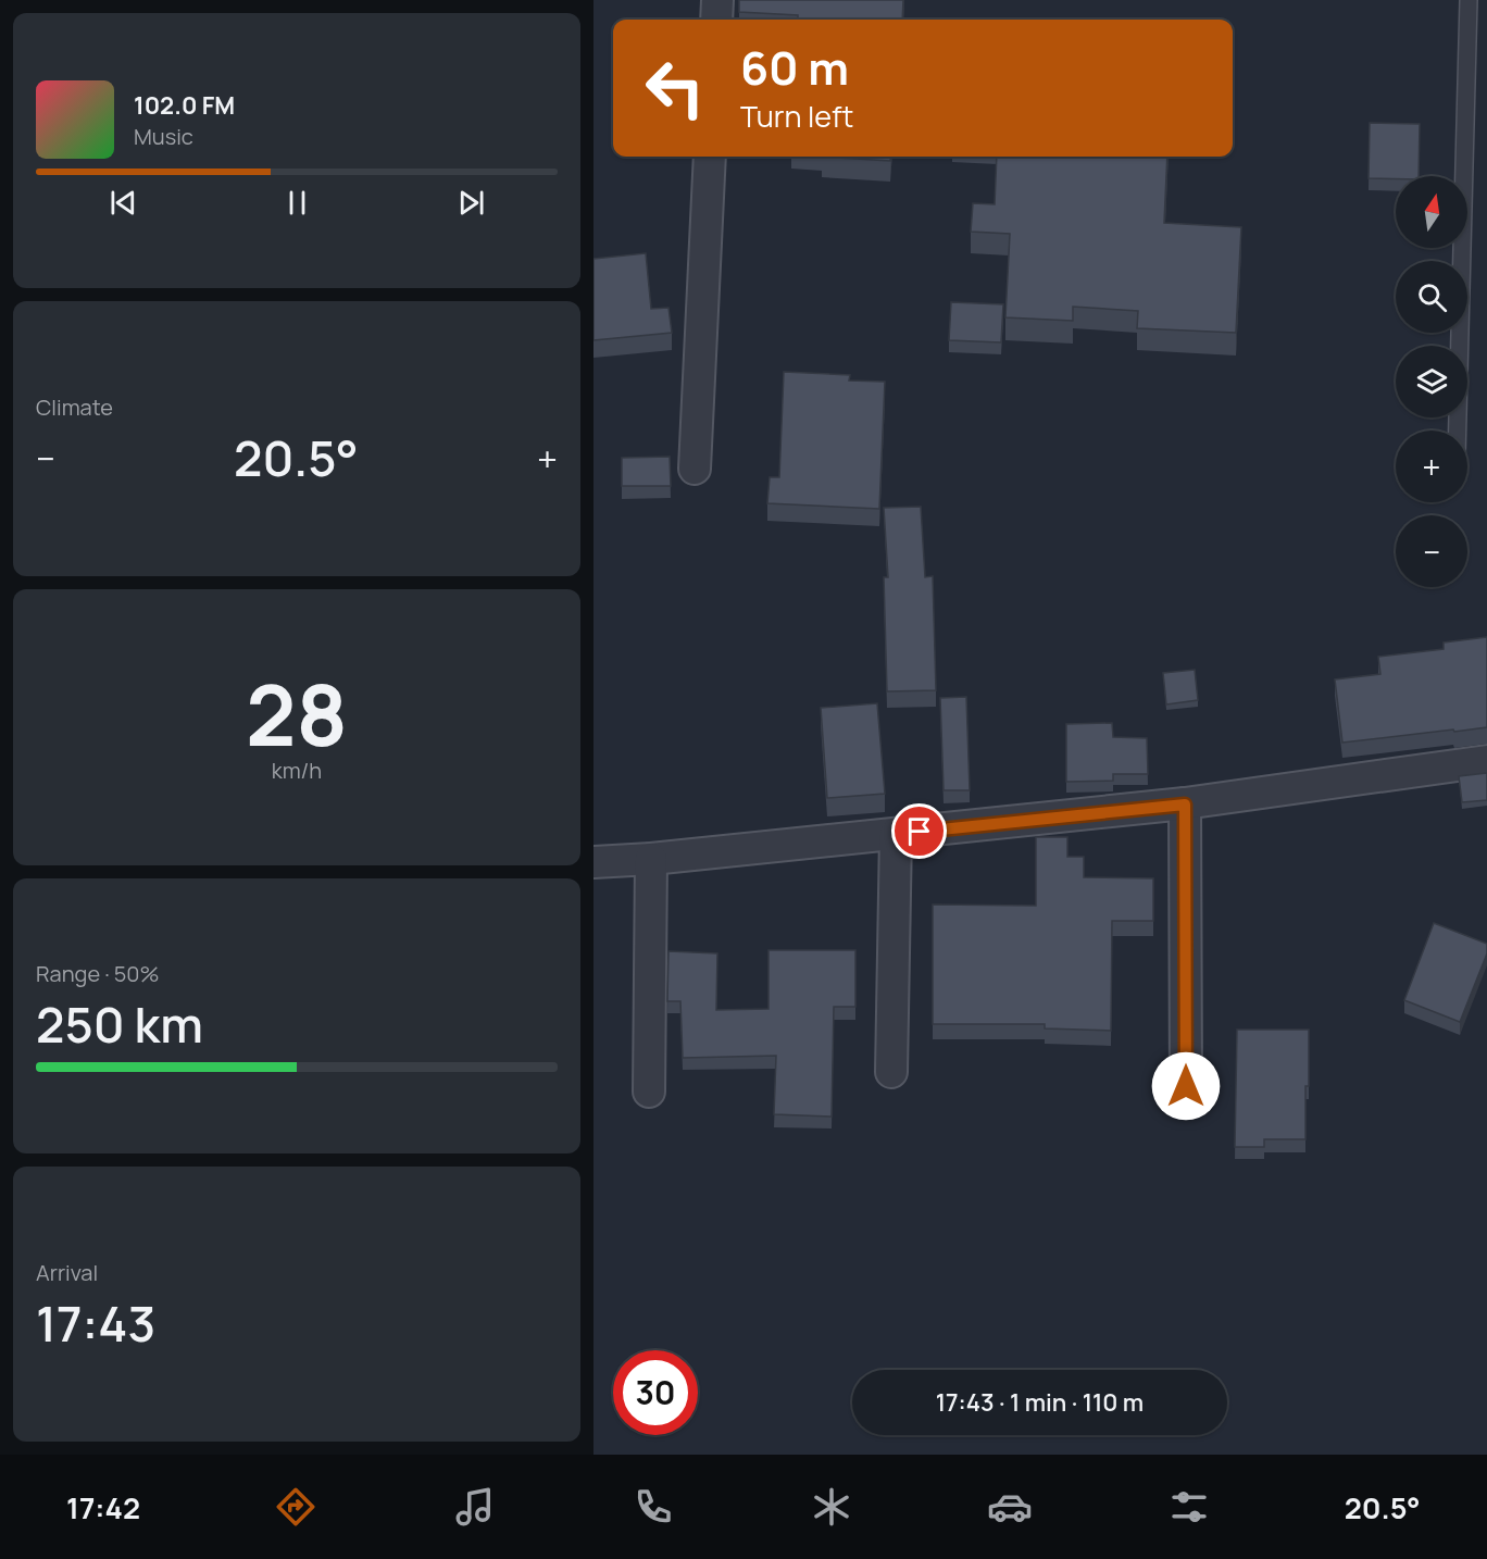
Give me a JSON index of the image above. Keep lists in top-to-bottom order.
{
  "north": "top",
  "page": {
    "turn": ["60 m", "Turn left"],
    "song": ["102.0 FM", "Music"],
    "map_buttons": ["+", "−"],
    "tile": [
      "Climate",
      ["28", "km/h"],
      ["Range · 50%", "250 km"],
      ["Arrival", "17:43"]
    ],
    "heat": ["−", "20.5°", "+"],
    "limit": "30",
    "trip": "17:43 · 1 min · 110 m",
    "tabs": ["17:42", "20.5°"]
  }
}
